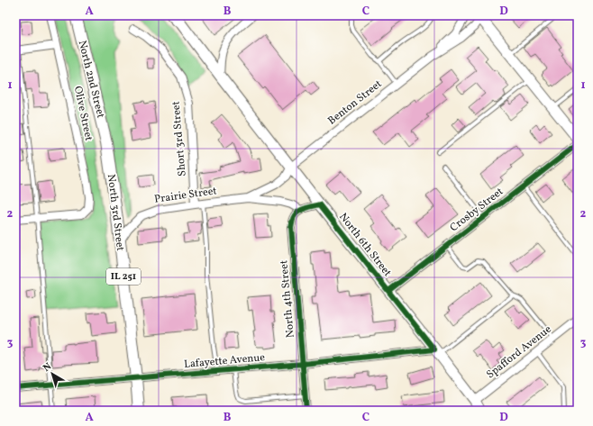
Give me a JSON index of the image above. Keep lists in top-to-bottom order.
{
  "streets": {
    "main road": [
      "North 2nd Street",
      "North 3rd Street",
      "North 6th Street",
      "IL 251"
    ],
    "street": [
      "Benton Street",
      "Olive Street",
      "Short 3rd Street",
      "Prairie Street",
      "Crosby Street",
      "North 4th Street",
      "Spafford Avenue",
      "Lafayette Avenue"
    ]
  },
  "crossings": [
    ["North 2nd Street", "North 3rd Street"],
    ["Benton Street", "Prairie Street"],
    ["Benton Street", "North 6th Street"],
    ["Short 3rd Street", "Prairie Street"],
    ["Prairie Street", "North 3rd Street"],
    ["Prairie Street", "North 6th Street"],
    ["Prairie Street", "North 4th Street"],
    ["Crosby Street", "North 6th Street"],
    ["North 3rd Street", "Lafayette Avenue"],
    ["North 6th Street", "Spafford Avenue"],
    ["North 6th Street", "Lafayette Avenue"],
    ["North 4th Street", "Lafayette Avenue"]
  ],
  "north": "top left",
  "grid": {
    "columns": [
      "A",
      "B",
      "C",
      "D"
    ],
    "rows": ["1", "2", "3"]
  }
}
